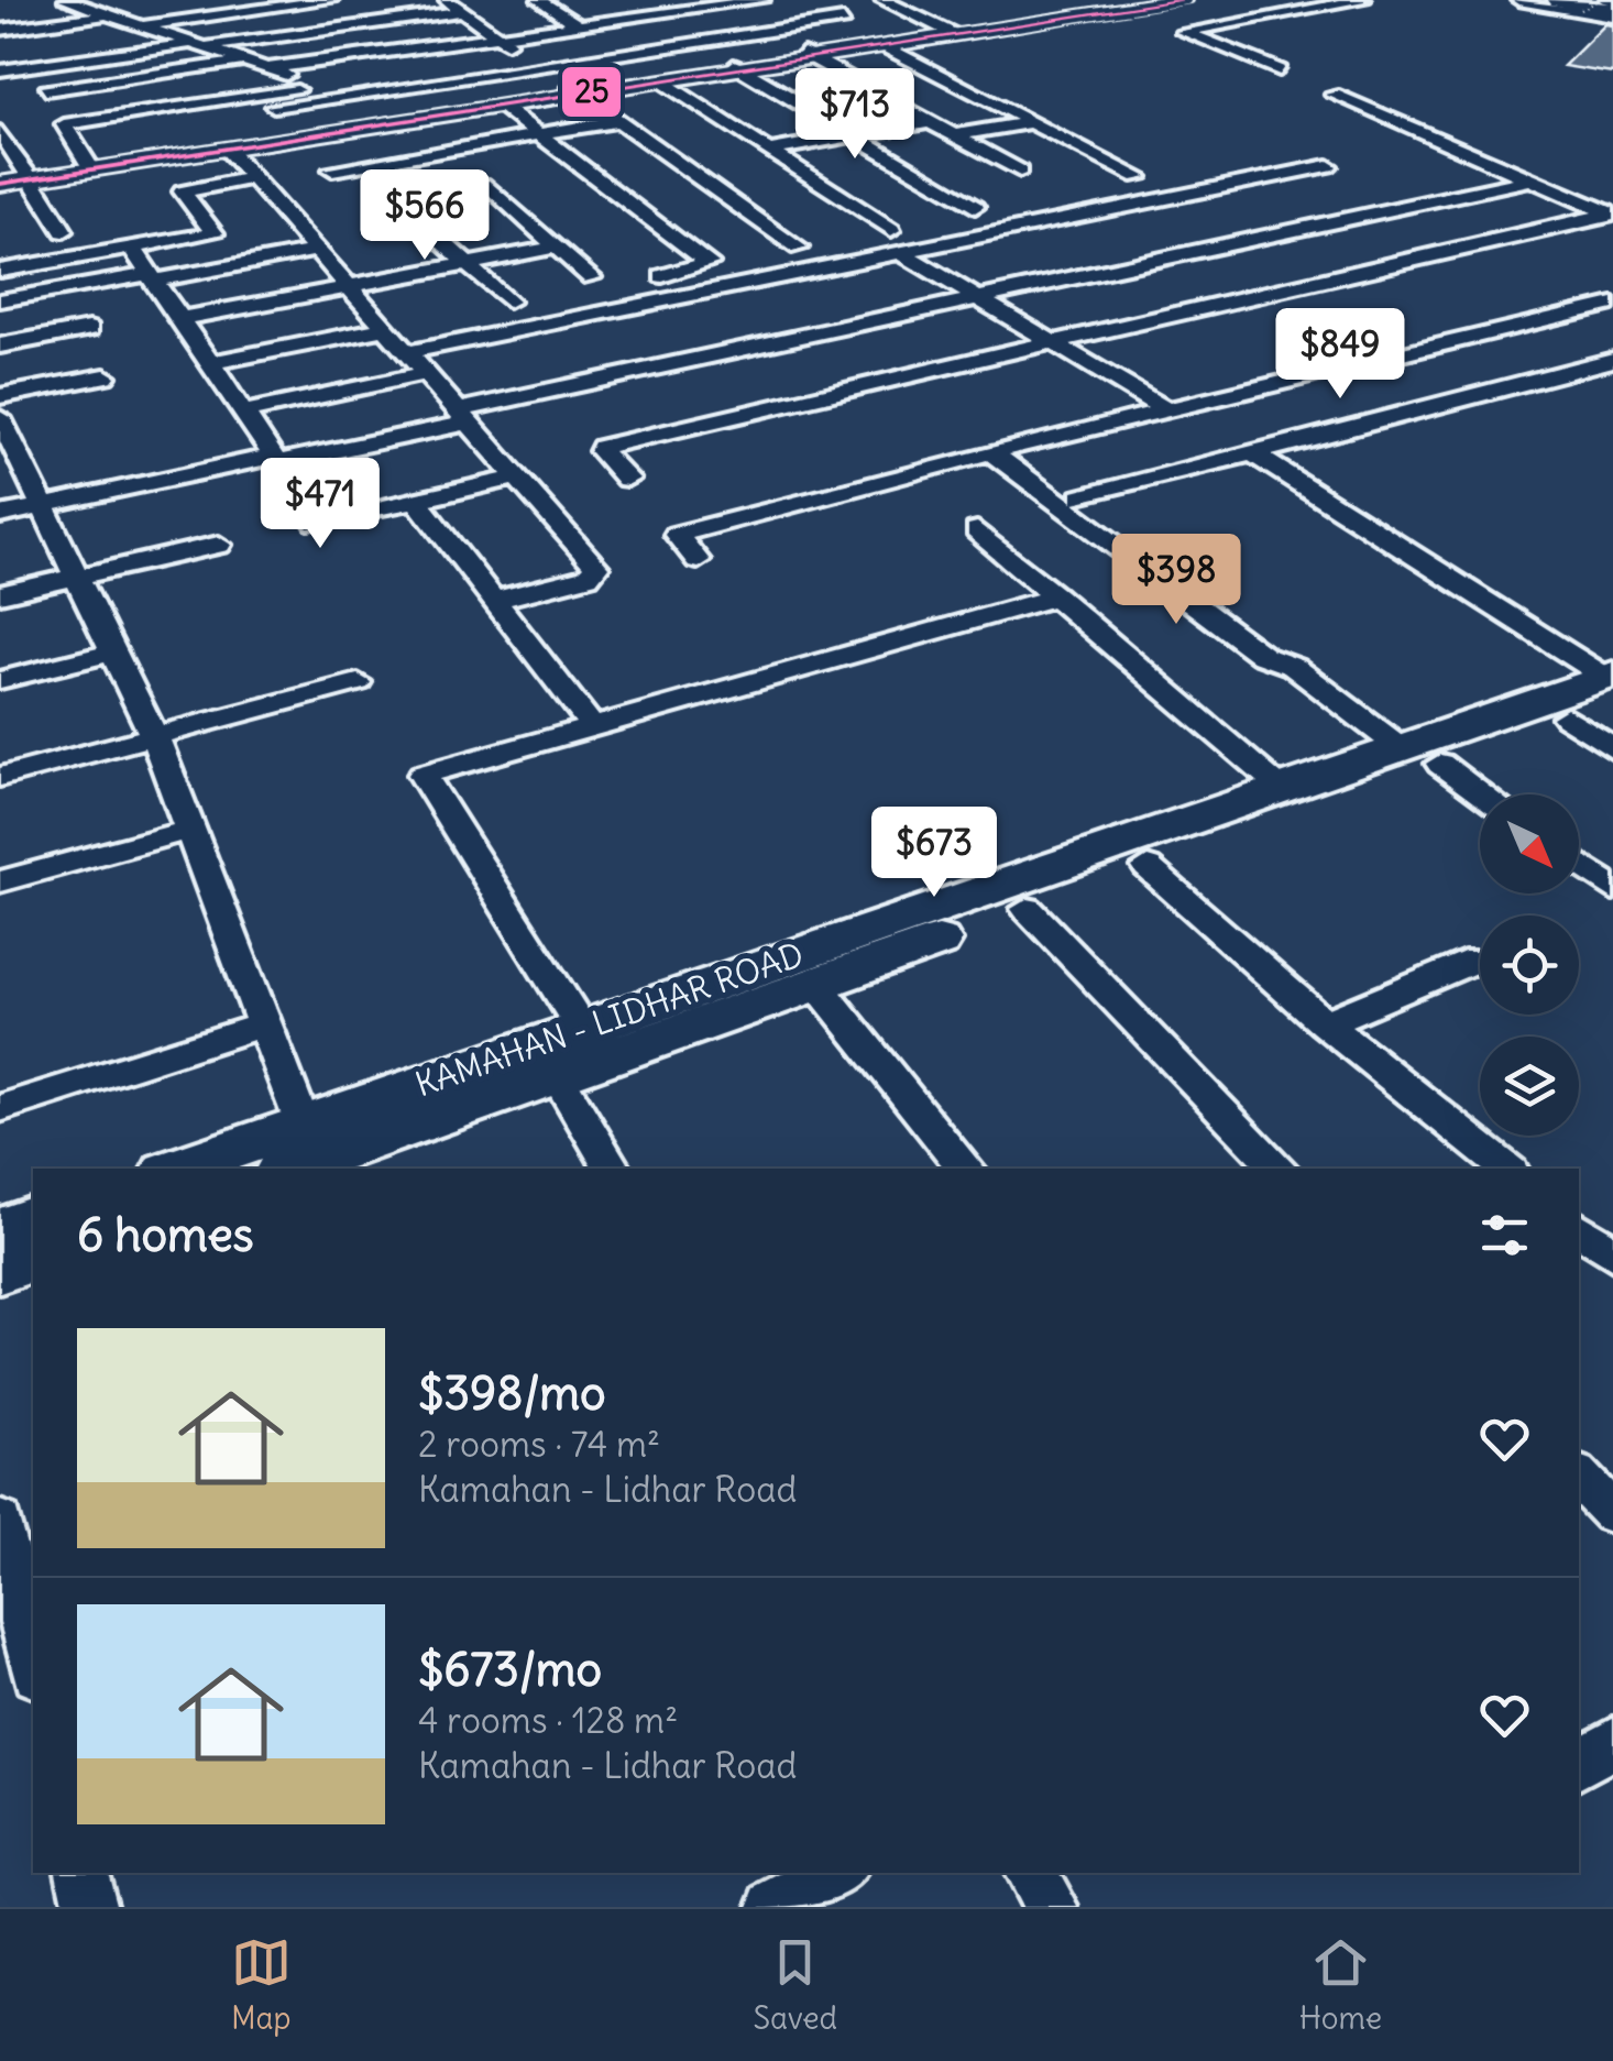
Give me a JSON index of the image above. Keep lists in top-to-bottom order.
{
  "streets": {
    "main road": ["KAMAHAN - LIDHAR ROAD"]
  },
  "lines": ["transit line 25"],
  "north": "bottom right",
  "page": {
    "price": [
      "$713",
      "$566",
      "$849",
      "$471",
      "$398",
      "$673"
    ],
    "heading": "6 homes",
    "list": [
      {
        "name": "$398/mo",
        "note": "2 rooms · 74 m² · Kamahan - Lidhar Road"
      },
      {
        "name": "$673/mo",
        "note": "4 rooms · 128 m² · Kamahan - Lidhar Road"
      }
    ],
    "tabs": ["Map", "Saved", "Home"]
  }
}
